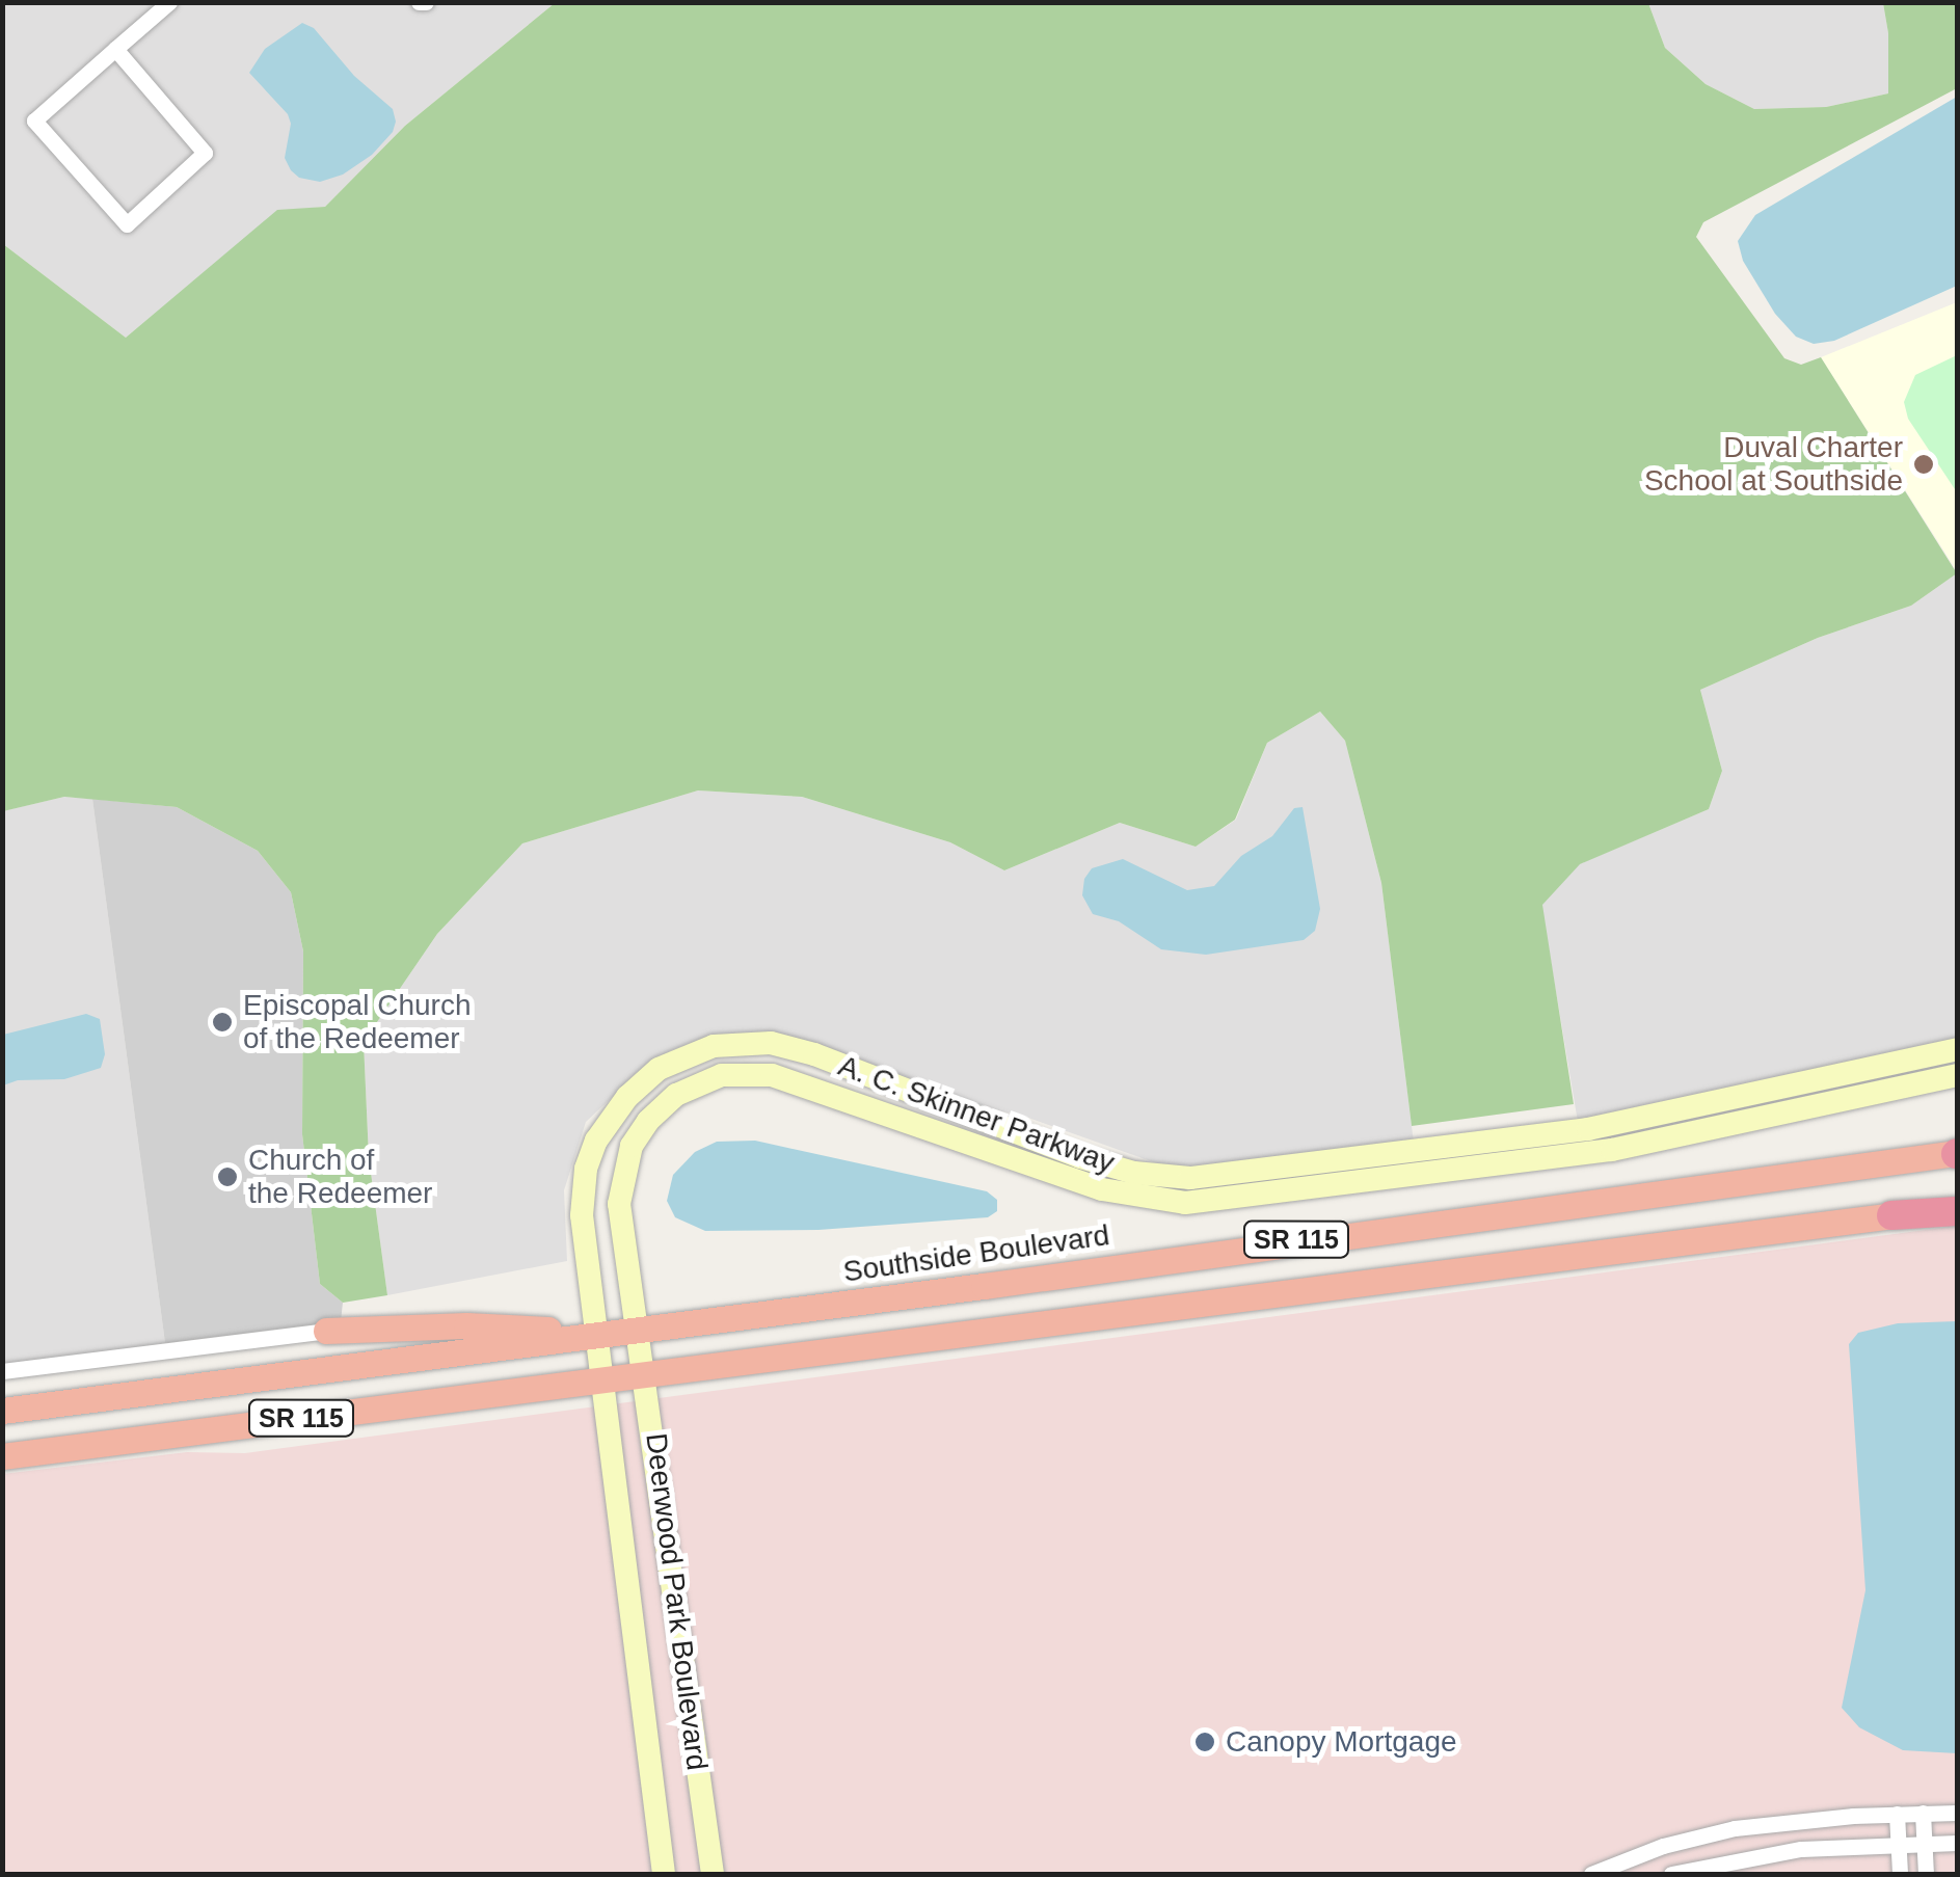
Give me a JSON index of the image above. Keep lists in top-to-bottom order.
{
  "streets": {
    "highway": ["SR 115", "Southside Boulevard"],
    "main road": ["A. C. Skinner Parkway", "Deerwood Park Boulevard"]
  },
  "crossings": [
    ["A. C. Skinner Parkway", "Southside Boulevard"],
    ["A. C. Skinner Parkway", "Deerwood Park Boulevard"],
    ["SR 115", "Deerwood Park Boulevard"],
    ["Southside Boulevard", "Deerwood Park Boulevard"]
  ],
  "places": [
    "Duval Charter School at Southside",
    "Episcopal Church of the Redeemer",
    "Church of the Redeemer",
    "Canopy Mortgage"
  ]
}
